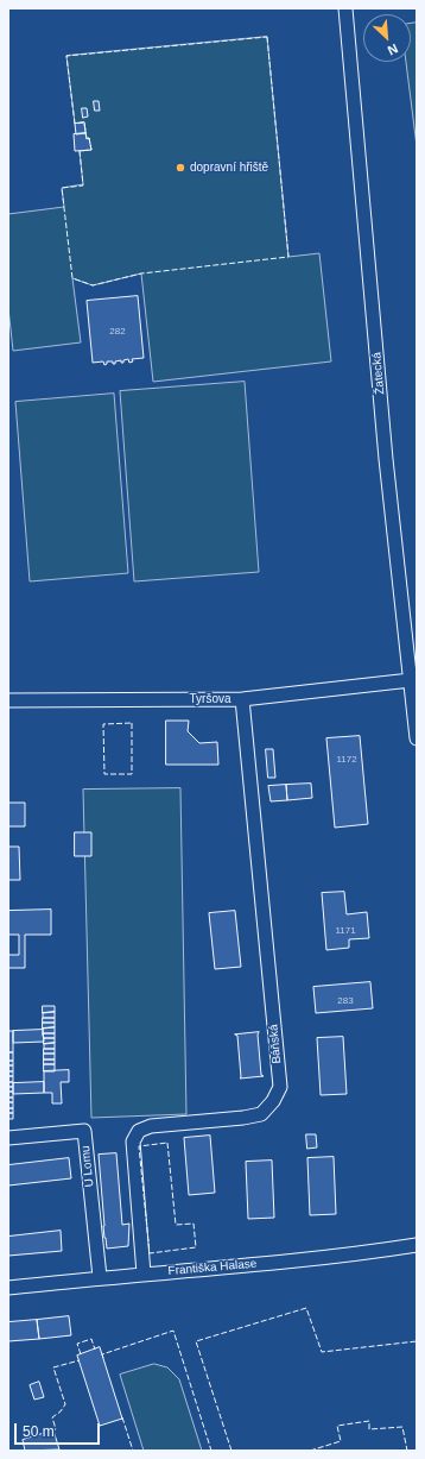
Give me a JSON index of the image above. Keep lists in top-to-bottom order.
{
  "streets": {
    "street": [
      "Žatecká",
      "Tyršova",
      "Báňská",
      "U Lomu",
      "Františka Halase"
    ]
  },
  "crossings": [
    ["Žatecká", "Tyršova"],
    ["Tyršova", "Báňská"],
    ["Báňská", "Františka Halase"],
    ["U Lomu", "Františka Halase"]
  ],
  "places": ["dopravní hřiště"],
  "house_numbers": [
    "282",
    "1172",
    "1171",
    "283"
  ],
  "scale_bar": "50 m",
  "north": "bottom right"
}
